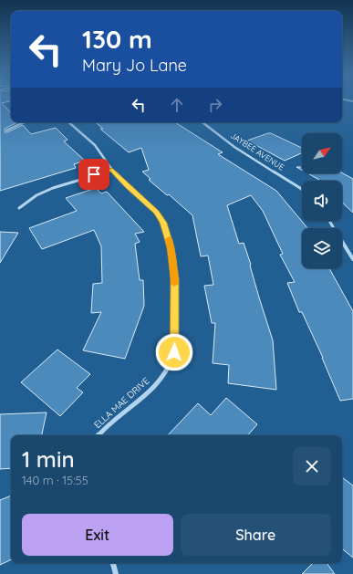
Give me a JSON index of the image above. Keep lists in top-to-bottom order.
{
  "streets": {
    "street": ["JAYBEE AVENUE", "ELLA MAE DRIVE"]
  },
  "north": "top right",
  "page": {
    "turn": ["130 m", "Mary Jo Lane"],
    "heading": ["1 min", "140 m · 15:55"],
    "buttons": ["Exit", "Share"]
  }
}
